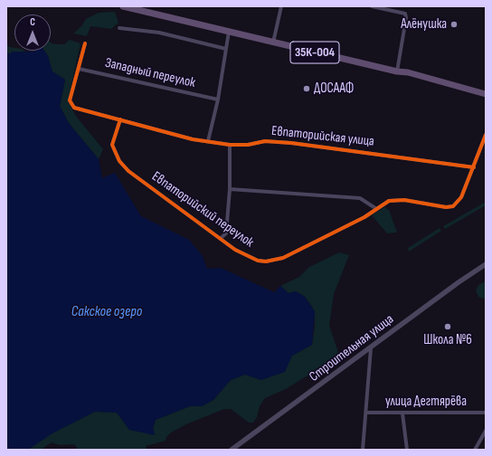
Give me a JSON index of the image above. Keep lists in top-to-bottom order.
{
  "streets": {
    "main road": ["35К-004"],
    "street": [
      "Западный переулок",
      "Евпаторийская улица",
      "Евпаторийский переулок",
      "Строительная улица",
      "улица Дегтярёва"
    ]
  },
  "crossings": [
    ["Западный переулок", "Евпаторийская улица"],
    ["Евпаторийская улица", "Евпаторийский переулок"]
  ],
  "water": ["Сакское озеро"],
  "places": ["Алёнушка", "ДОСААФ", "Школа №6"],
  "north": "top"
}
